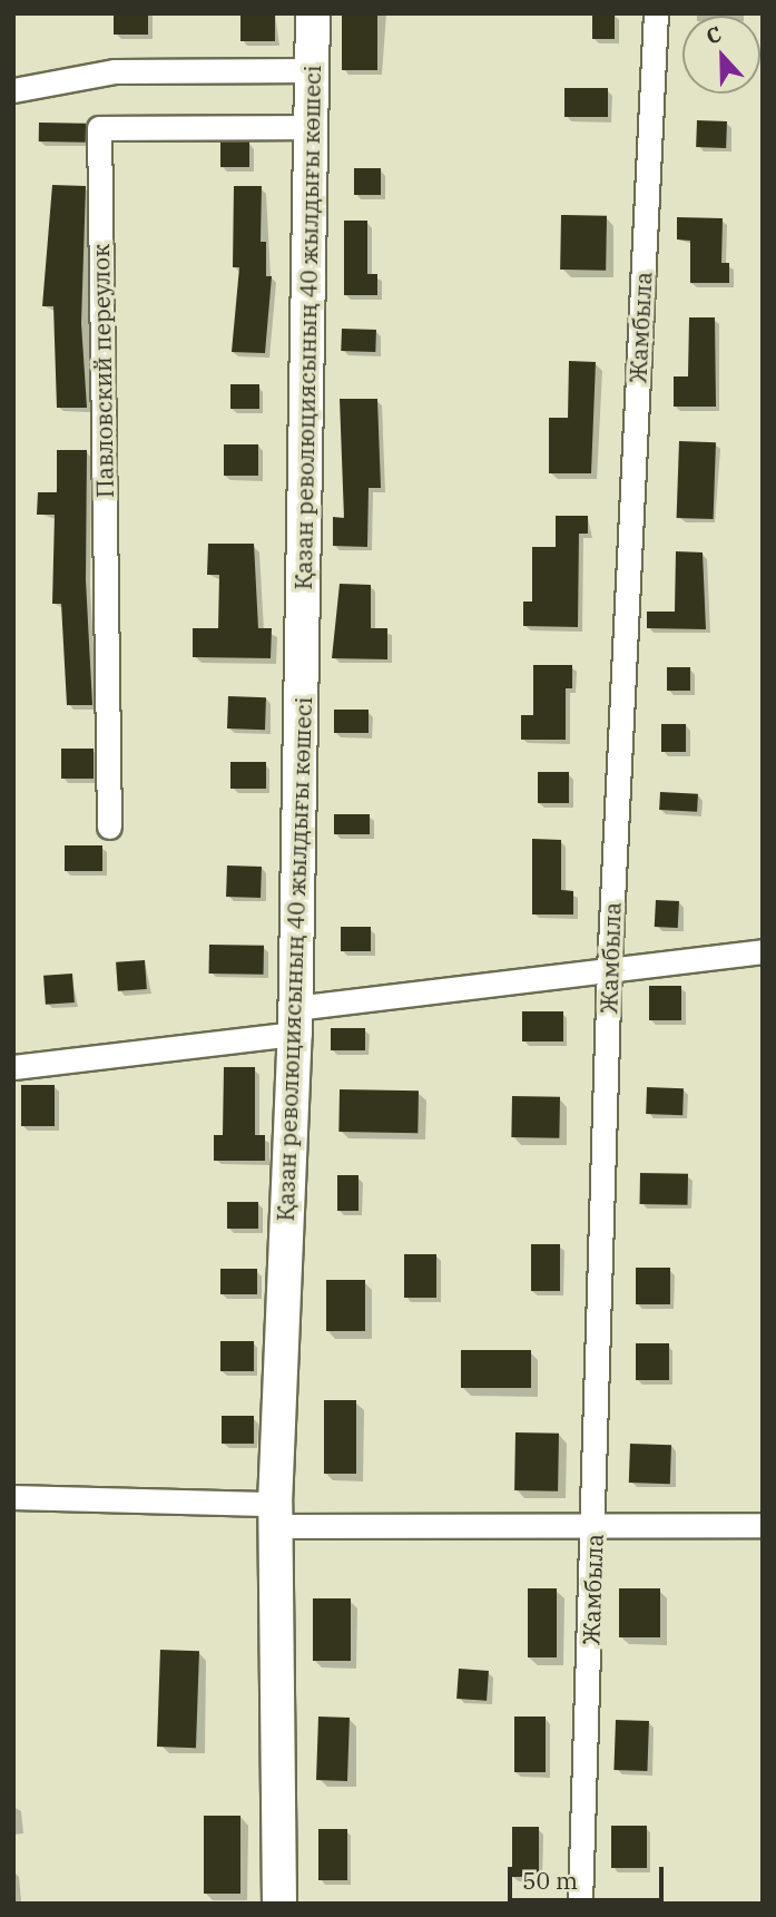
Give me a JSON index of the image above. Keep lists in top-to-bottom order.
{
  "streets": {
    "street": ["Қазан революциясының 40 жылдығы көшесі", "Жамбыла", "Павловский переулок"]
  },
  "crossings": [
    ["Қазан революциясының 40 жылдығы көшесі", "Павловский переулок"]
  ],
  "scale_bar": "50 m",
  "north": "top"
}
